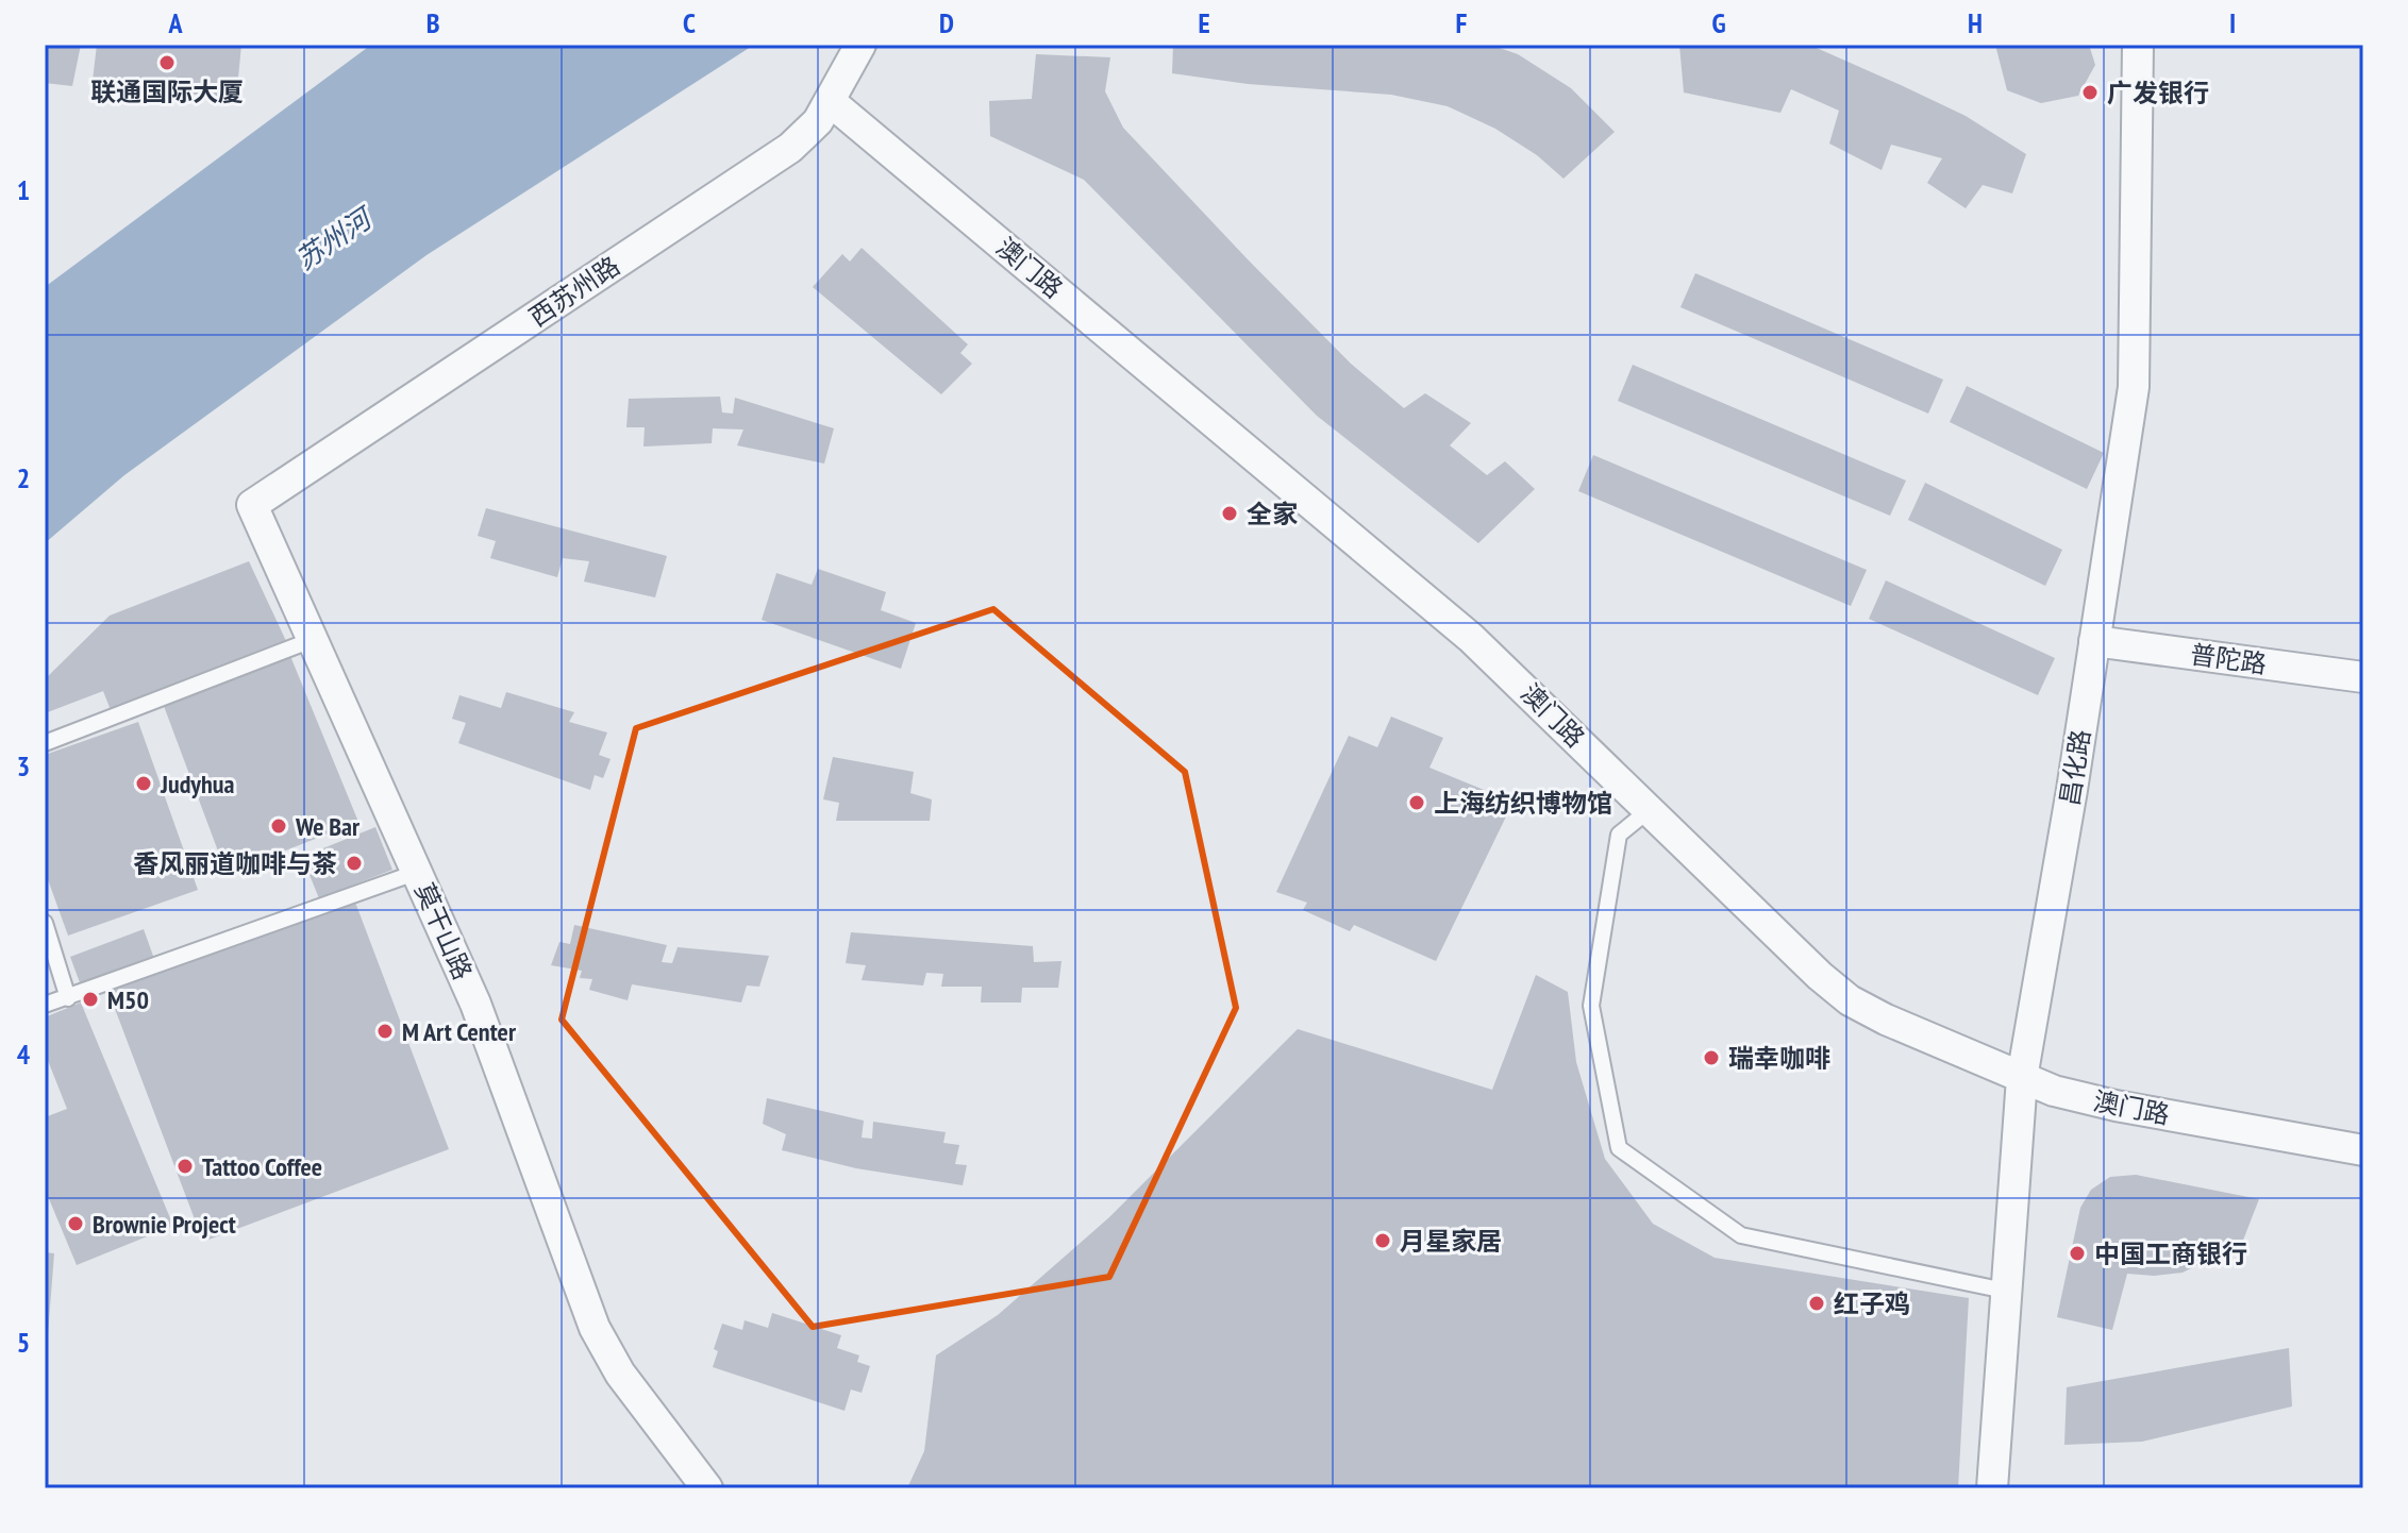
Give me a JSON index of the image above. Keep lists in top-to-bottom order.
{
  "streets": {
    "street": [
      "澳门路",
      "西苏州路",
      "普陀路",
      "昌化路",
      "莫干山路"
    ]
  },
  "crossings": [
    ["澳门路", "西苏州路"],
    ["澳门路", "昌化路"],
    ["西苏州路", "莫干山路"],
    ["普陀路", "昌化路"]
  ],
  "water": ["苏州河"],
  "places": [
    "联通国际大厦",
    "广发银行",
    "全家",
    "Judyhua",
    "上海纺织博物馆",
    "We Bar",
    "香风丽道咖啡与茶",
    "M50",
    "M Art Center",
    "瑞幸咖啡",
    "Tattoo Coffee",
    "Brownie Project",
    "月星家居",
    "中国工商银行",
    "红子鸡"
  ],
  "grid": {
    "columns": [
      "A",
      "B",
      "C",
      "D",
      "E",
      "F",
      "G",
      "H",
      "I"
    ],
    "rows": [
      "1",
      "2",
      "3",
      "4",
      "5"
    ]
  }
}
